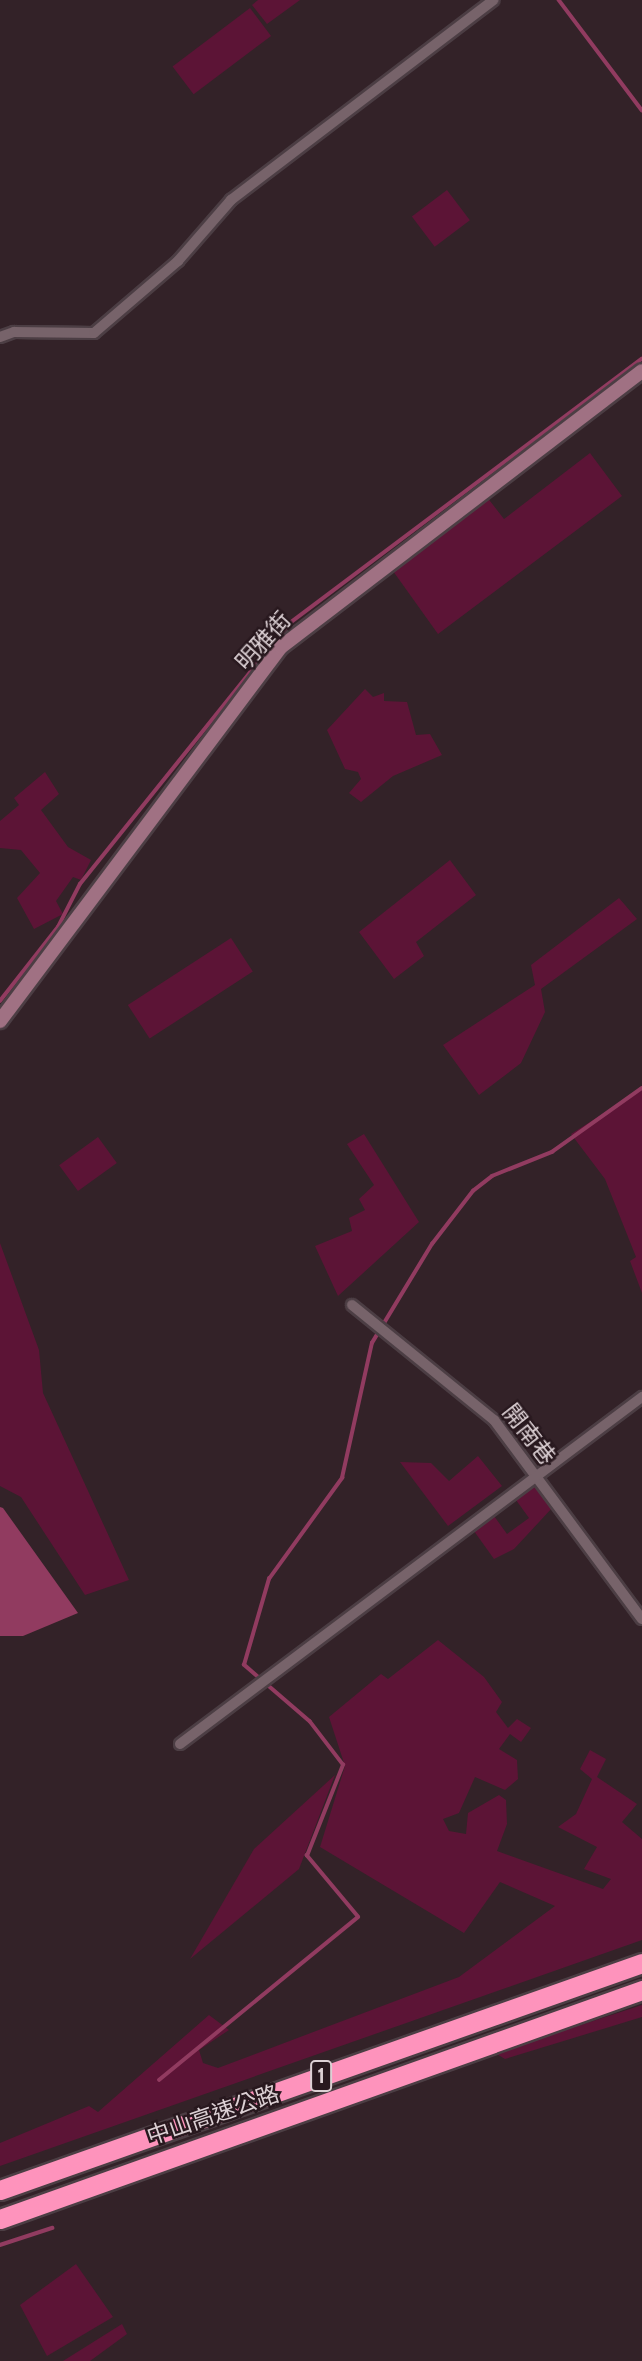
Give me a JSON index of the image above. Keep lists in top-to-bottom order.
{
  "streets": {
    "highway": ["1", "中山高速公路"],
    "street": ["明雅街", "開南巷"]
  }
}
